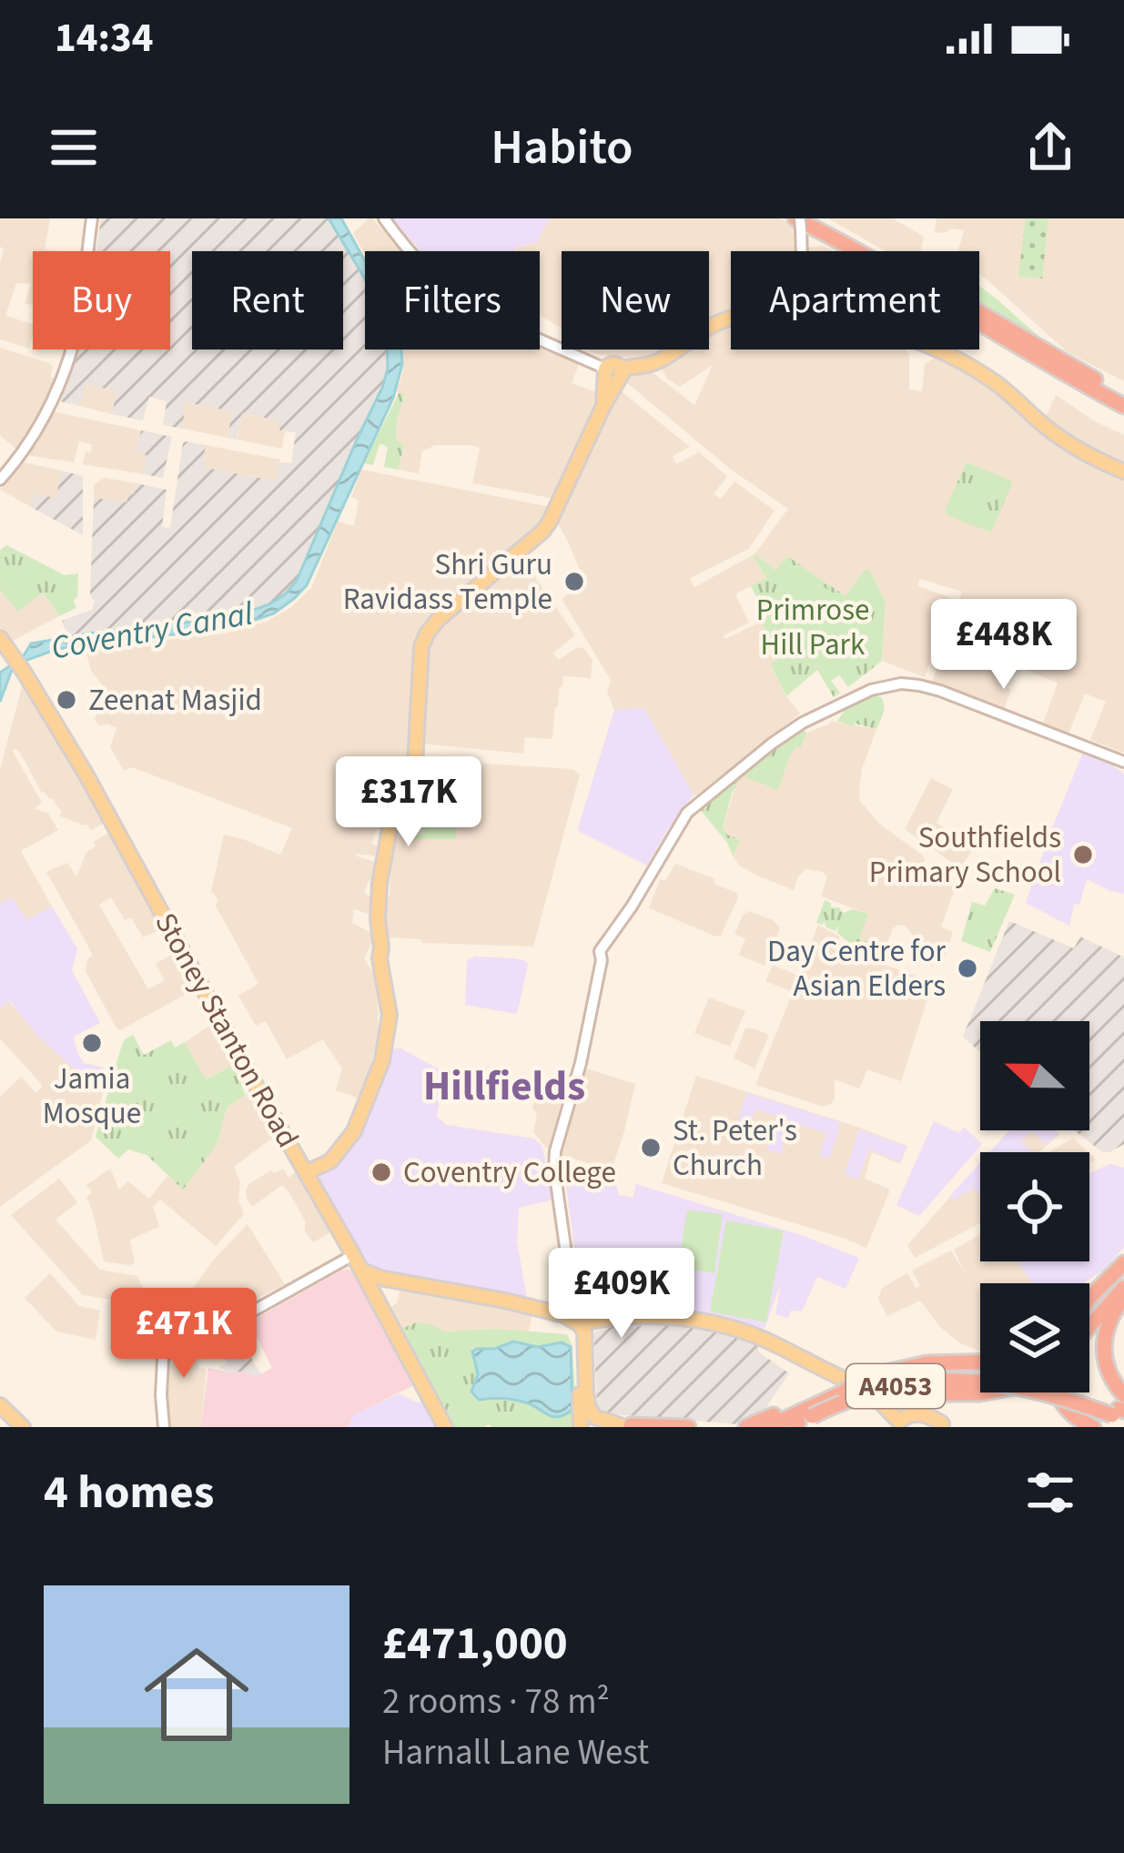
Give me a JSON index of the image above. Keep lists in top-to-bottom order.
{
  "streets": {
    "highway": ["A4053"],
    "main road": ["Stoney Stanton Road"]
  },
  "districts": ["Hillfields"],
  "water": ["Coventry Canal"],
  "parks": ["Primrose Hill Park"],
  "places": [
    "Shri Guru Ravidass Temple",
    "Zeenat Masjid",
    "Southfields Primary School",
    "Day Centre for Asian Elders",
    "Jamia Mosque",
    "St. Peter's Church",
    "Coventry College"
  ],
  "north": "left",
  "page": {
    "status": "14:34",
    "header": "Habito",
    "chip": [
      "Buy",
      "Rent",
      "Filters",
      "New",
      "Apartment"
    ],
    "price": [
      "£448K",
      "£317K",
      "£409K",
      "£471K"
    ],
    "heading": "4 homes",
    "list": [
      {
        "name": "£471,000",
        "note": "2 rooms · 78 m² · Harnall Lane West"
      }
    ]
  }
}
